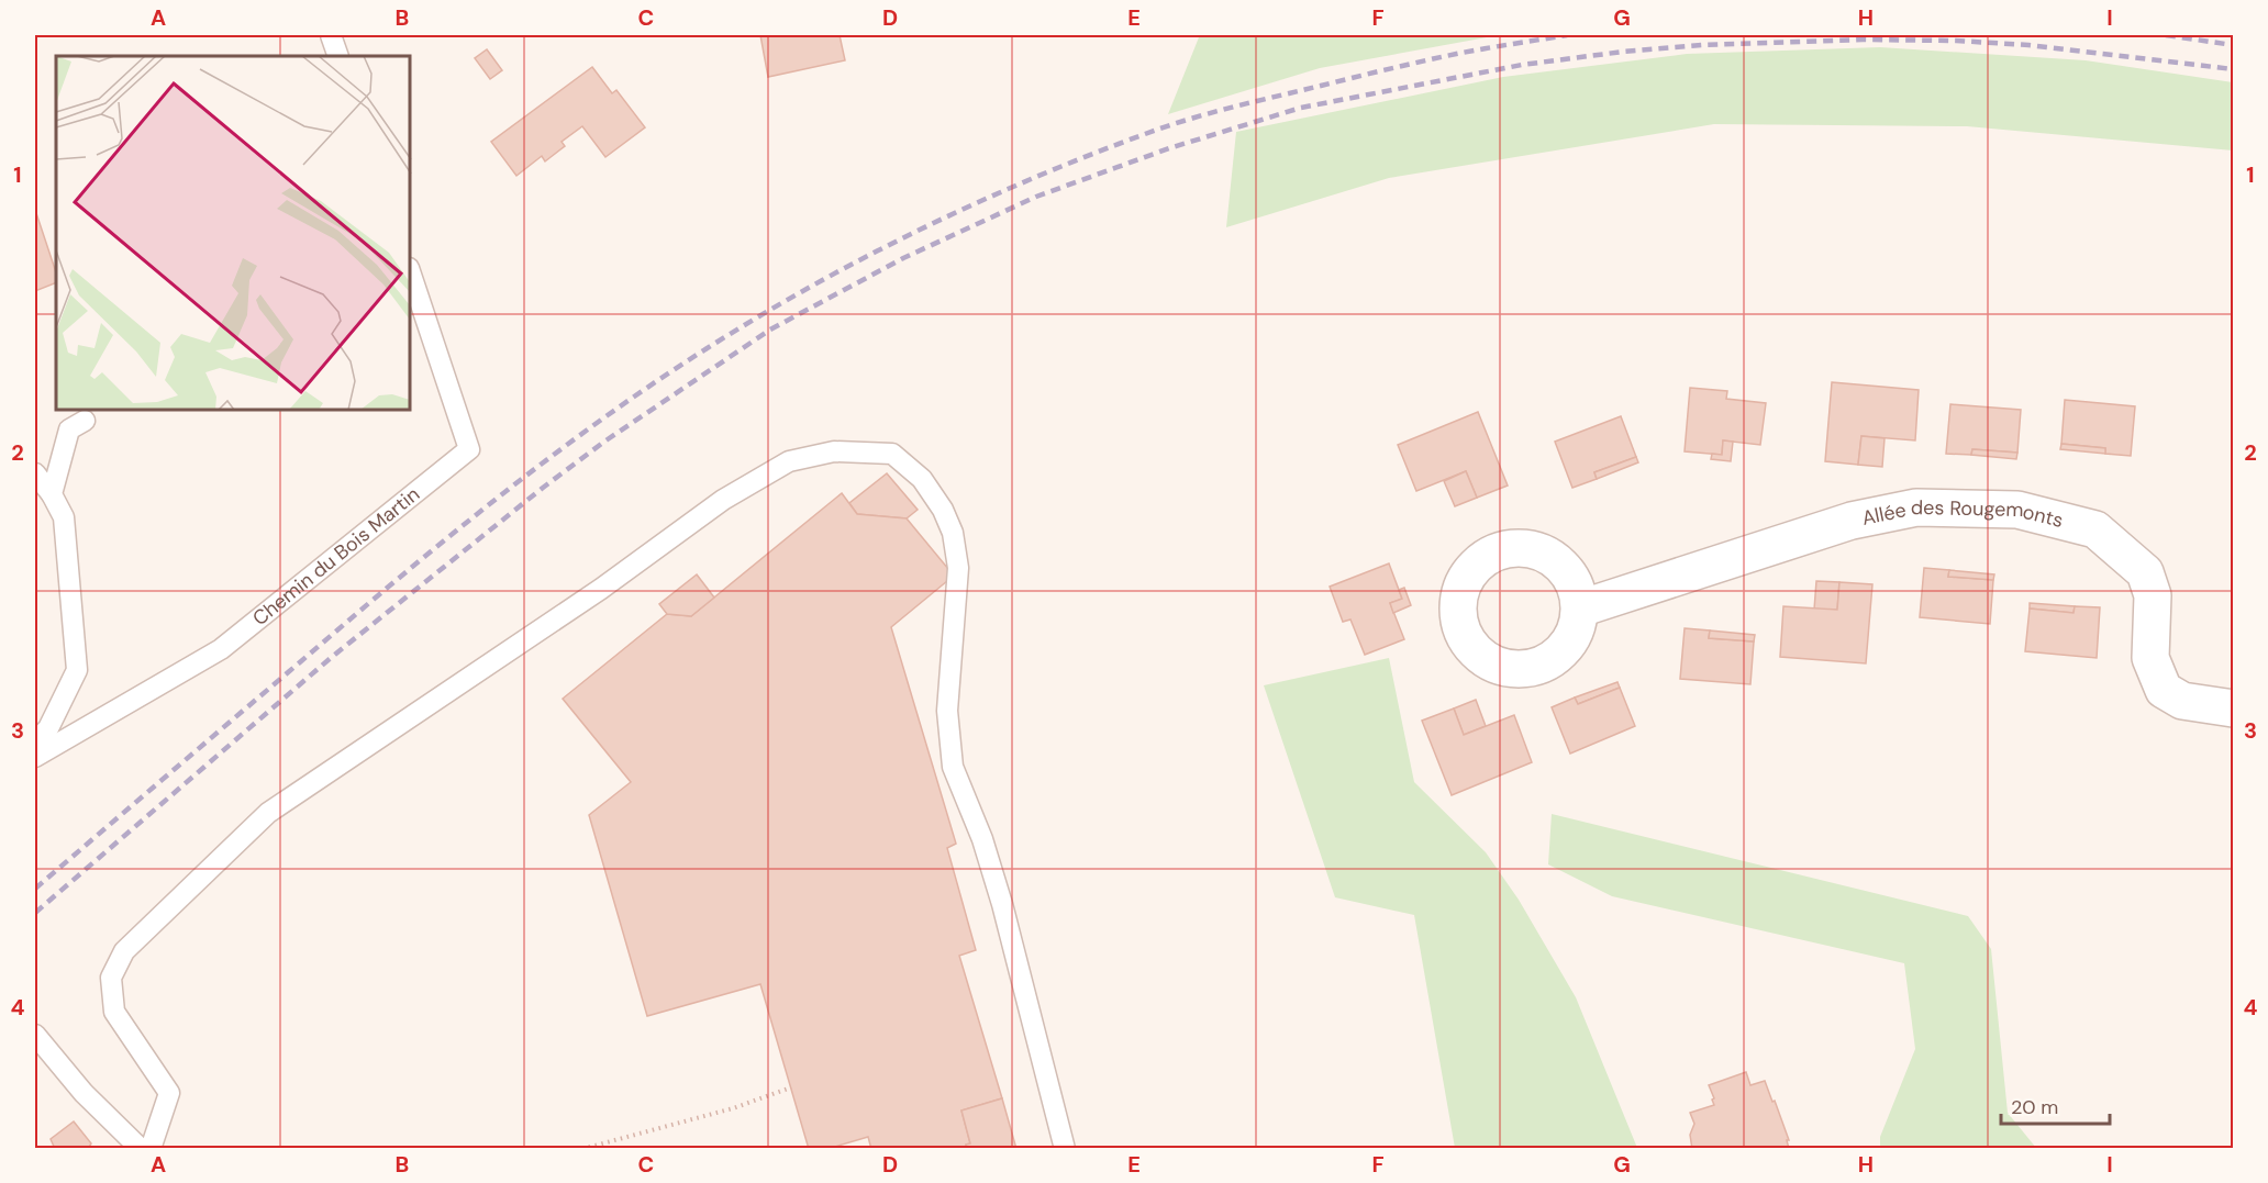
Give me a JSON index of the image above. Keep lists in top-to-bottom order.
{
  "streets": {
    "street": ["Allée des Rougemonts"],
    "lane": ["Chemin du Bois Martin"]
  },
  "scale_bar": "20 m",
  "grid": {
    "columns": [
      "A",
      "B",
      "C",
      "D",
      "E",
      "F",
      "G",
      "H",
      "I"
    ],
    "rows": [
      "1",
      "2",
      "3",
      "4"
    ]
  }
}
